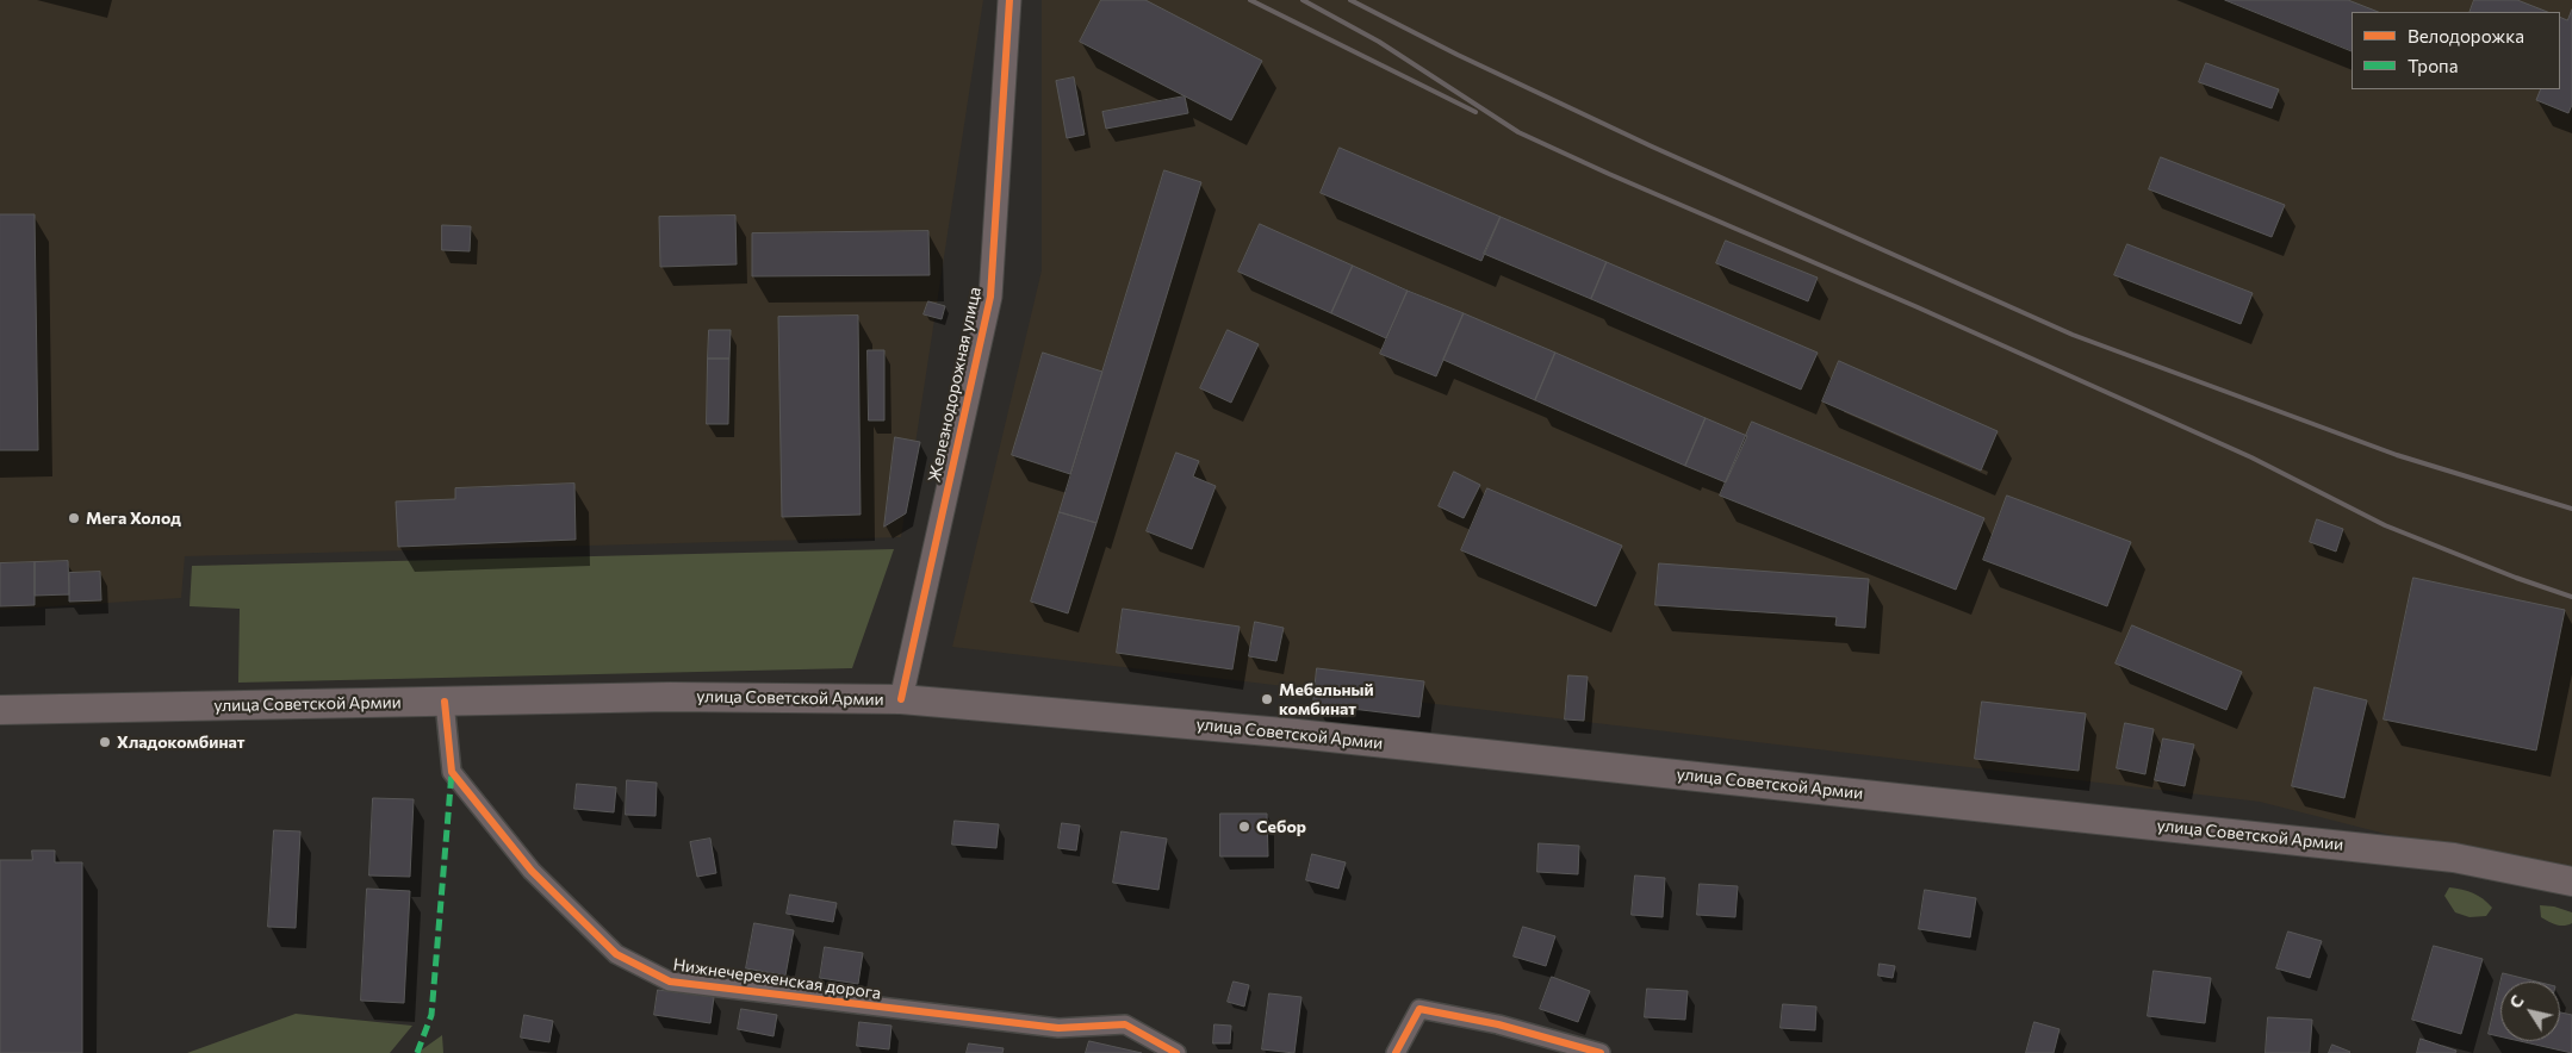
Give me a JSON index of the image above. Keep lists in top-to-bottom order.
{
  "streets": {
    "main road": ["улица Советской Армии"],
    "street": ["Железнодорожная улица", "Нижнечерехенская дорога"]
  },
  "crossings": [
    ["Железнодорожная улица", "улица Советской Армии"],
    ["улица Советской Армии", "Нижнечерехенская дорога"]
  ],
  "places": [
    "Мега Холод",
    "Мебельный комбинат",
    "Хладокомбинат",
    "Себор"
  ],
  "legend": ["Велодорожка", "Тропа"],
  "north": "top left"
}
